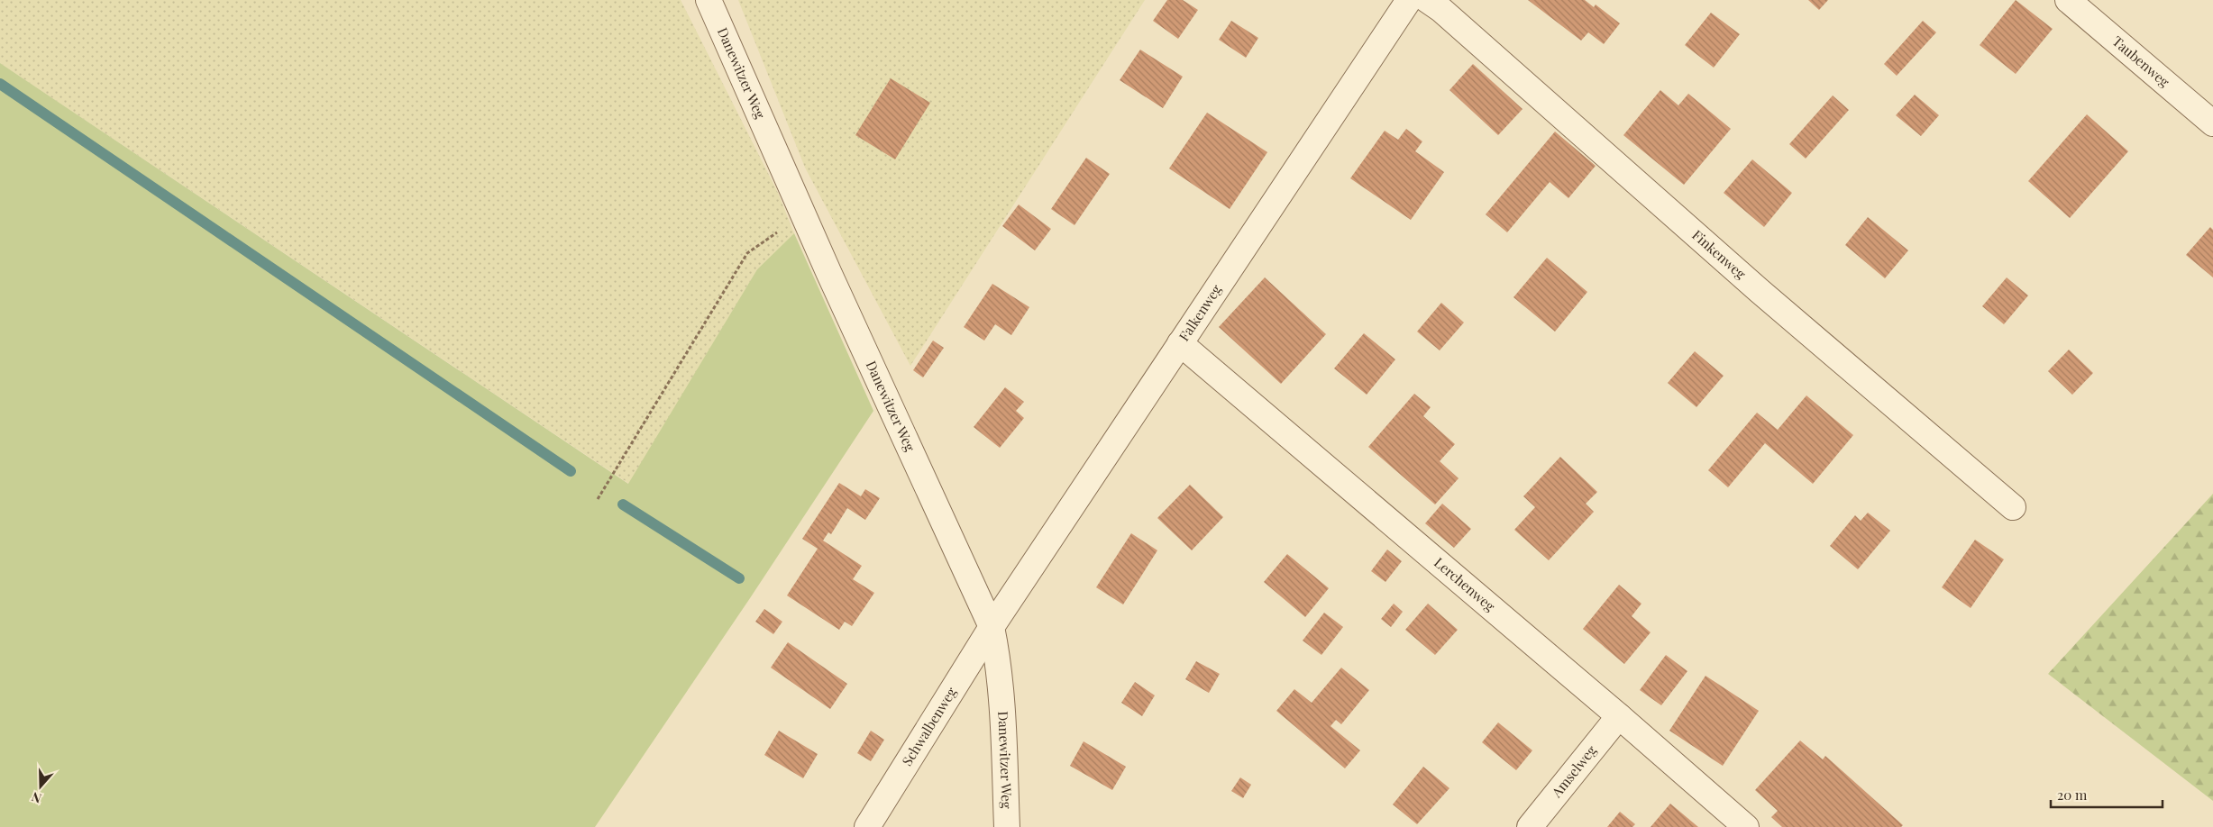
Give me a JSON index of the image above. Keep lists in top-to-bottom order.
{
  "streets": {
    "street": [
      "Taubenweg",
      "Danewitzer Weg",
      "Finkenweg",
      "Falkenweg",
      "Lerchenweg",
      "Schwalbenweg",
      "Amselweg"
    ]
  },
  "crossings": [
    ["Danewitzer Weg", "Falkenweg"],
    ["Danewitzer Weg", "Schwalbenweg"],
    ["Falkenweg", "Lerchenweg"],
    ["Falkenweg", "Schwalbenweg"],
    ["Lerchenweg", "Amselweg"]
  ],
  "scale_bar": "20 m",
  "north": "bottom"
}
